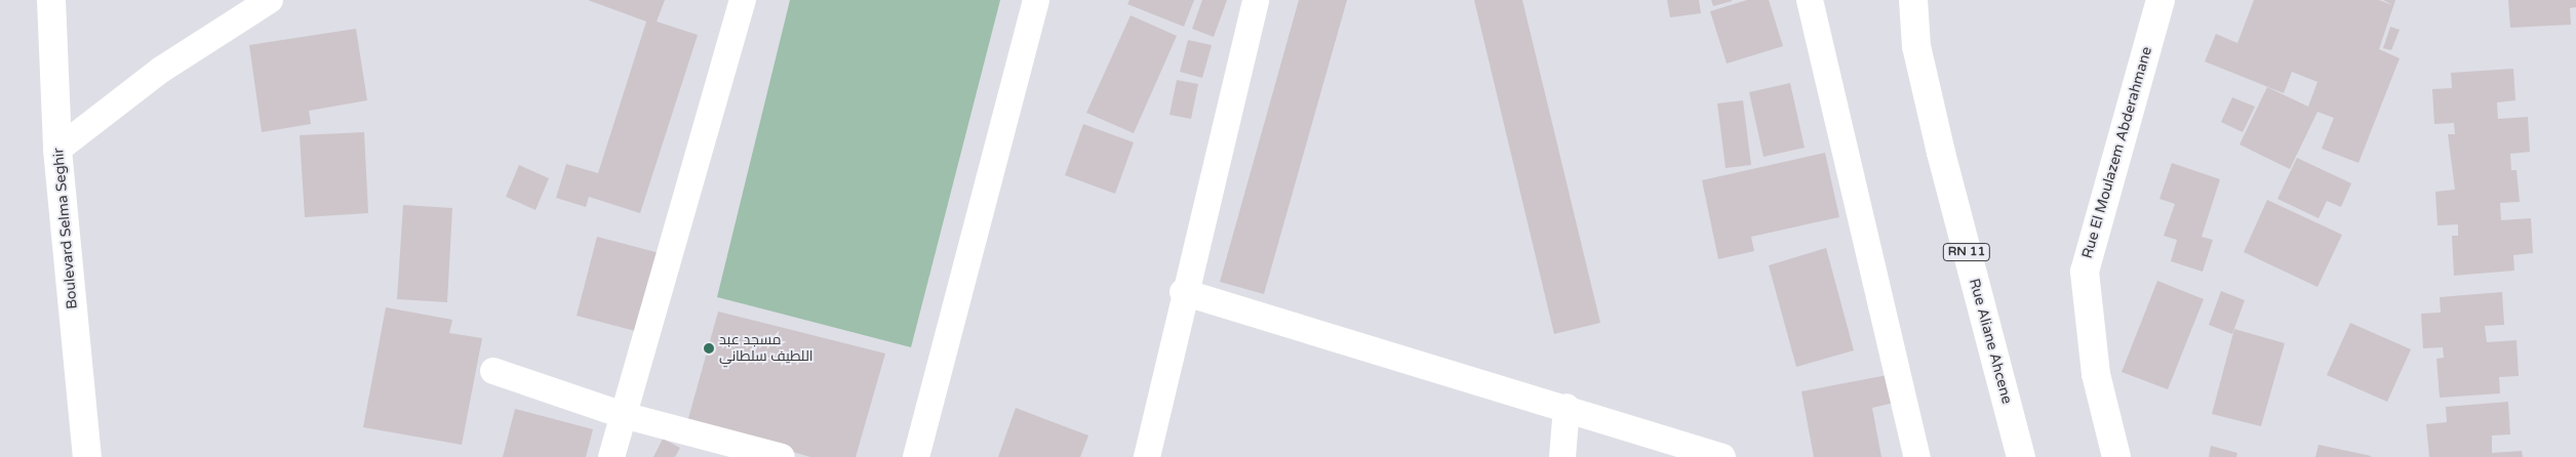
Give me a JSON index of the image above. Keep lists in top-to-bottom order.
{
  "streets": {
    "main road": [
      "Rue El Moulazem Abderahmane",
      "Boulevard Selma Seghir",
      "RN 11",
      "Rue Aliane Ahcene"
    ]
  },
  "places": ["مسجد عبد اللطيف سلطاني"]
}
